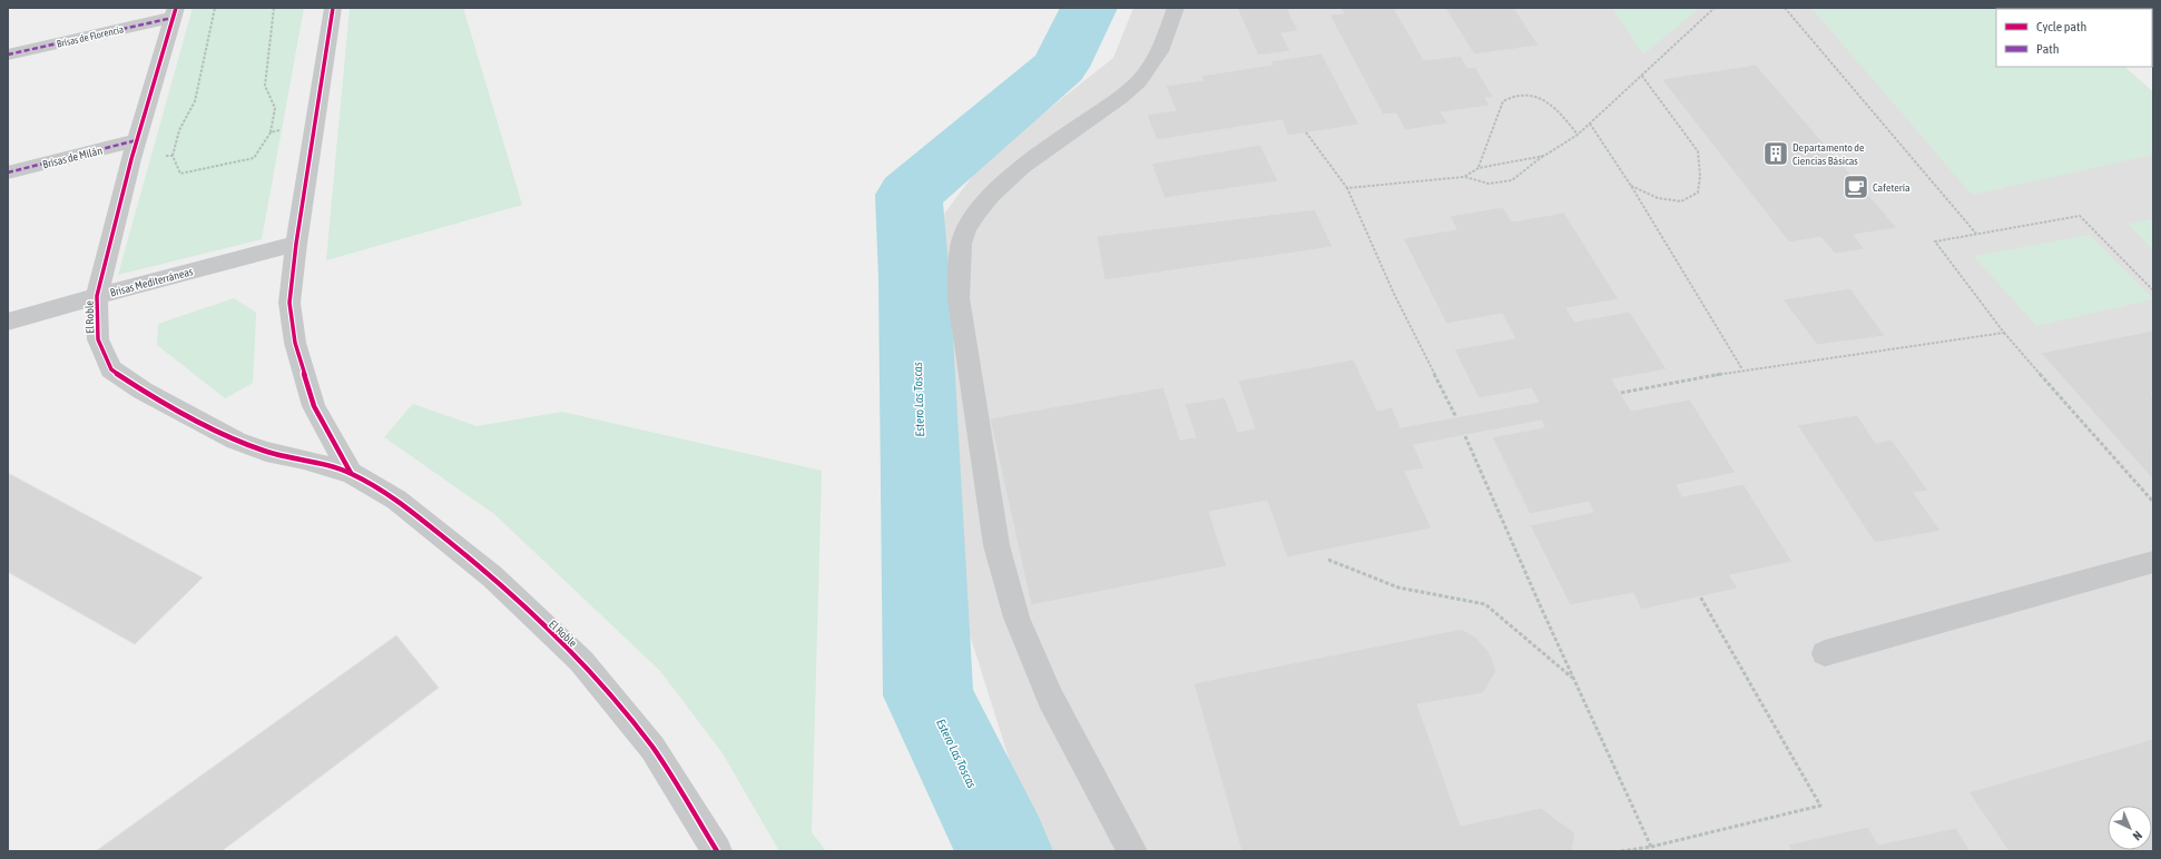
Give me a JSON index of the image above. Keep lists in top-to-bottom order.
{
  "streets": {
    "street": [
      "Brisas de Florencia",
      "Brisas de Milán",
      "Brisas Mediterráneas",
      "El Roble"
    ]
  },
  "crossings": [
    ["Brisas de Florencia", "El Roble"],
    ["Brisas de Milán", "El Roble"],
    ["Brisas Mediterráneas", "El Roble"]
  ],
  "water": ["Estero Las Toscas"],
  "places": {
    "building": ["Departamento de Ciencias Básicas"],
    "cafe": ["Cafetería"]
  },
  "legend": ["Cycle path", "Path"],
  "north": "bottom right"
}
